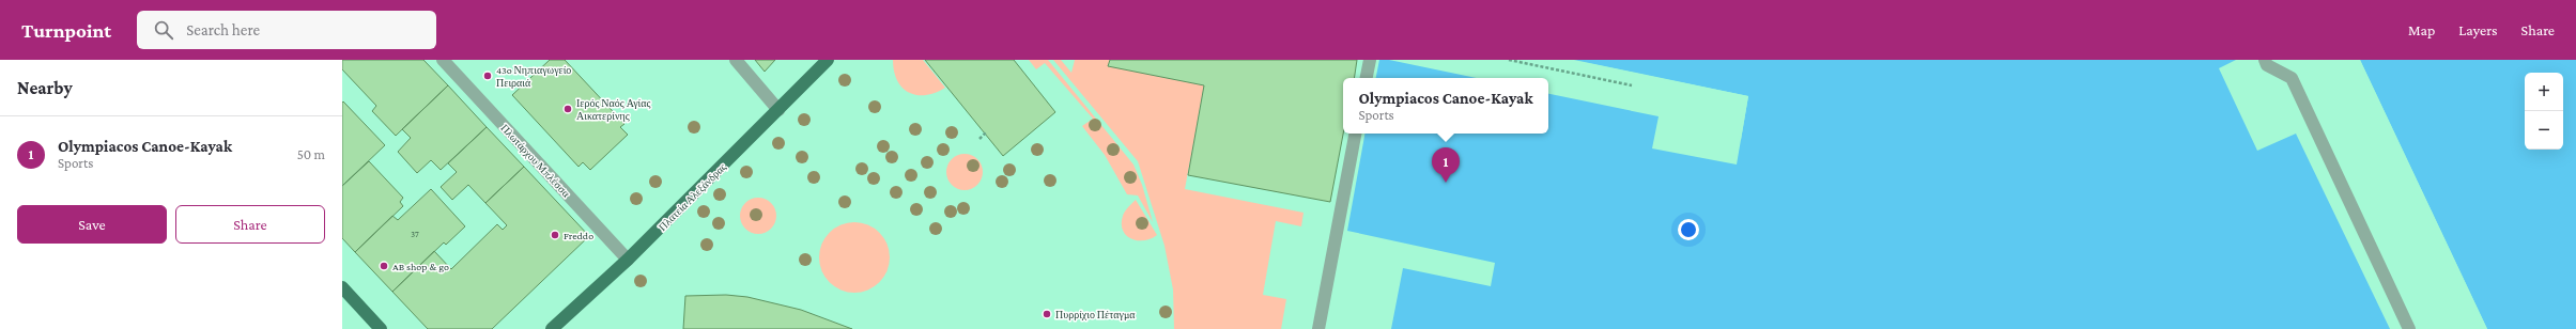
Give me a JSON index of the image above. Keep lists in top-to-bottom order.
{
  "streets": {
    "main road": ["Πλατεία Αλεξάνδρας"],
    "street": ["Πλωτάρχου Μπλέσσα"]
  },
  "crossings": [
    ["Πλωτάρχου Μπλέσσα", "Πλατεία Αλεξάνδρας"]
  ],
  "places": [
    "43o Νηπιαγωγείο Πειραιά",
    "Ιερός Ναός Αγίας Αικατερίνης",
    "Freddo",
    "AB shop & go",
    "Πυρρίχιο Πέταγμα"
  ],
  "house_numbers": ["37"],
  "page": {
    "header": "Turnpoint",
    "search": "Search here",
    "nav": ["Map", "Layers", "Share"],
    "heading": "Nearby",
    "map_buttons": ["+", "−"],
    "popup": ["Olympiacos Canoe-Kayak", "Sports"],
    "list": [
      {
        "mark": "1",
        "name": "Olympiacos Canoe-Kayak",
        "note": "Sports",
        "value": "50 m"
      }
    ],
    "pins": "1",
    "buttons": ["Save", "Share"]
  }
}
